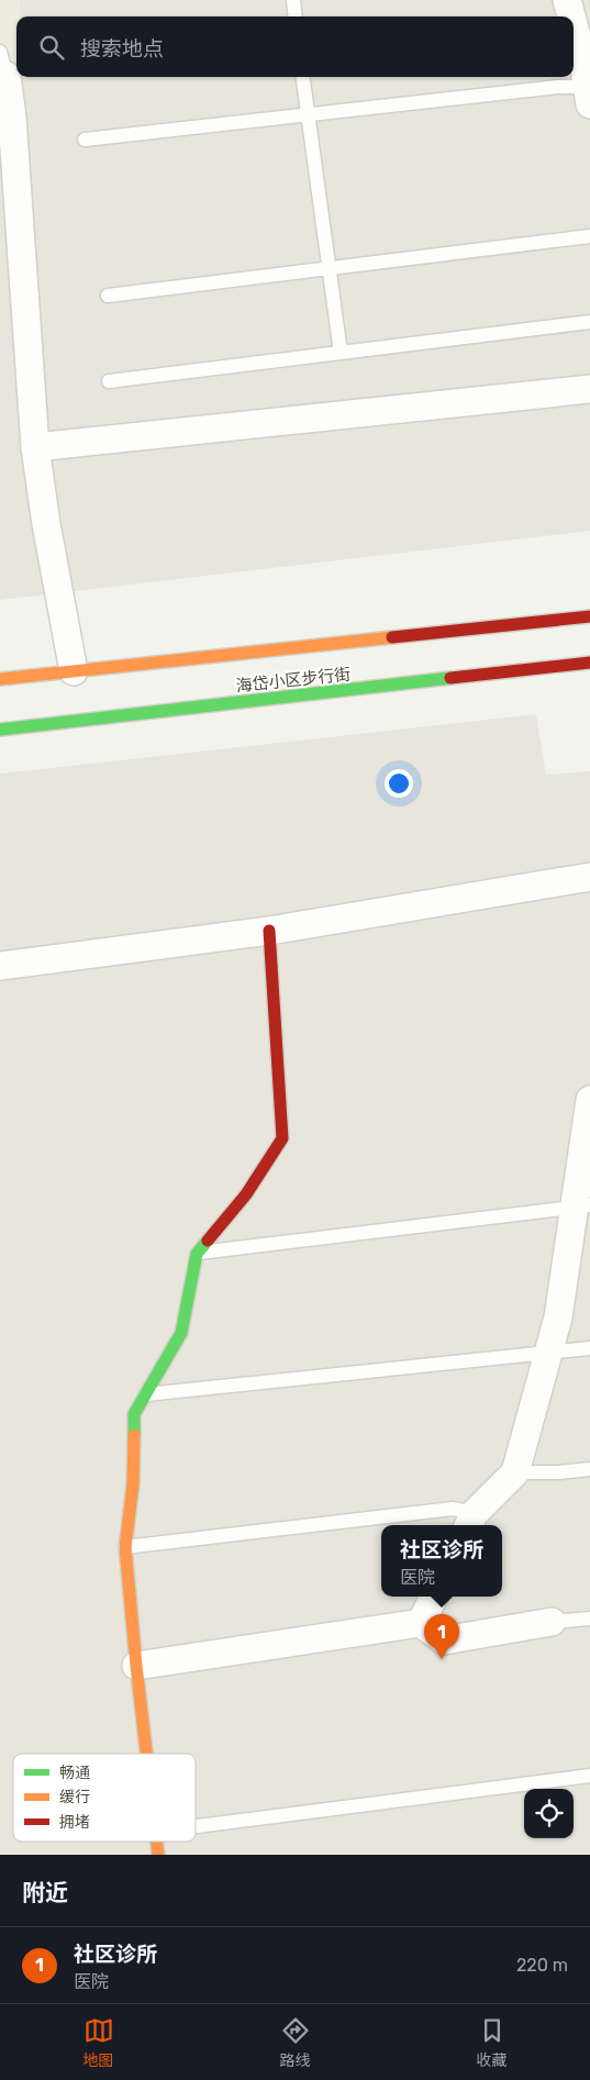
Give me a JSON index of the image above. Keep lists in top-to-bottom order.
{
  "streets": {
    "street": ["海岱小区步行街"]
  },
  "legend": ["畅通", "缓行", "拥堵"],
  "page": {
    "search": "搜索地点",
    "popup": ["社区诊所", "医院"],
    "pins": "1",
    "heading": "附近",
    "list": [
      {
        "mark": "1",
        "name": "社区诊所",
        "note": "医院",
        "value": "220 m"
      }
    ],
    "nav": ["地图", "路线", "收藏"]
  }
}
